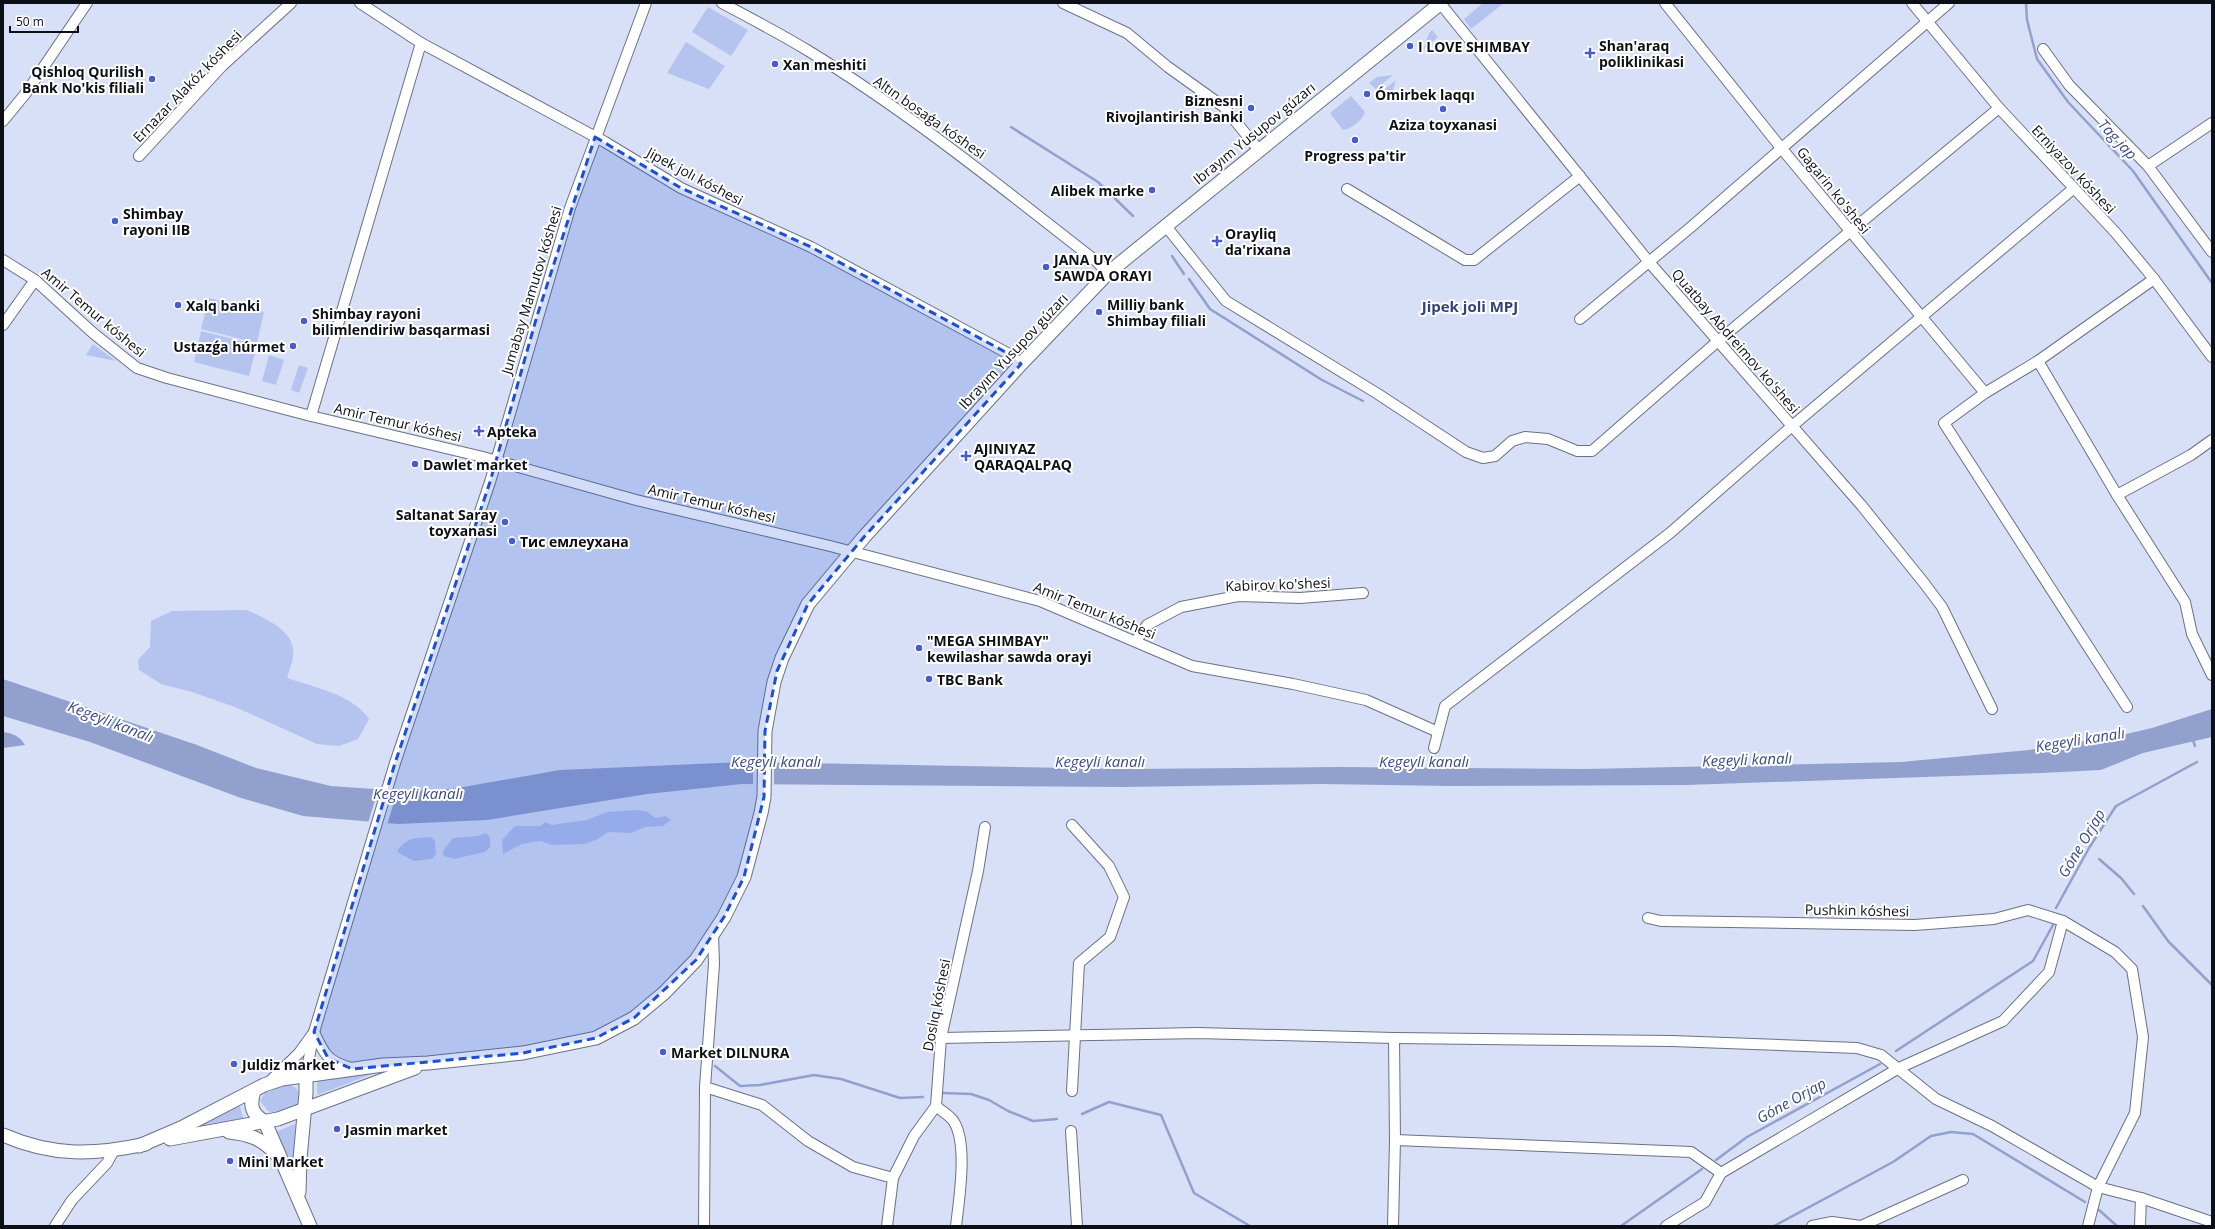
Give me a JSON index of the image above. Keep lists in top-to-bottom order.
{
  "streets": {
    "main road": ["Ibrayım Yusupov gúzarı"],
    "street": [
      "Ernazar Alakóz kóshesi",
      "Altın bosaǵa kóshesi",
      "Erniyazov kóshesi",
      "Jipek jolı kóshesi",
      "Gagarin ko'shesi",
      "Jumabay Mamutov kóshesi",
      "Amir Temur kóshesi",
      "Quatbay Abdreimov ko'shesi",
      "Kabirov ko'shesi",
      "Pushkin kóshesi",
      "Doslıq kóshesi"
    ]
  },
  "crossings": [
    ["Altın bosaǵa kóshesi", "Ibrayım Yusupov gúzarı"],
    ["Ibrayım Yusupov gúzarı", "Jipek jolı kóshesi"],
    ["Ibrayım Yusupov gúzarı", "Amir Temur kóshesi"],
    ["Ibrayım Yusupov gúzarı", "Quatbay Abdreimov ko'shesi"],
    ["Jipek jolı kóshesi", "Jumabay Mamutov kóshesi"],
    ["Jumabay Mamutov kóshesi", "Amir Temur kóshesi"],
    ["Amir Temur kóshesi", "Kabirov ko'shesi"]
  ],
  "districts": ["Jipek joli MPJ"],
  "water": ["Tag jap", "Kegeyli kanalı", "Góne Orjap"],
  "places": {
    "other": [
      "I LOVE SHIMBAY",
      "Xan meshiti",
      "Qishloq Qurilish Bank No'kis filiali",
      "Ómirbek laqqı",
      "Biznesni Rivojlantirish Banki",
      "Aziza toyxanasi",
      "Progress pa'tir",
      "Alibek marke",
      "Shimbay rayoni IIB",
      "JANA UY SAWDA ORAYI",
      "Xalq banki",
      "Milliy bank Shimbay filiali",
      "Shimbay rayoni bilimlendiriw basqarmasi",
      "Ustazǵa húrmet",
      "Dawlet market",
      "Saltanat Saray toyxanasi",
      "Тис емлеухана",
      "\"MEGA SHIMBAY\" kewilashar sawda orayi",
      "TBC Bank",
      "Market DILNURA",
      "Juldiz market",
      "Jasmin market",
      "Mini Market"
    ],
    "health": [
      "Shan'araq poliklinikasi",
      "Orayliq da'rixana",
      "Apteka",
      "AJINIYAZ QARAQALPAQ"
    ]
  },
  "scale_bar": "50 m"
}
